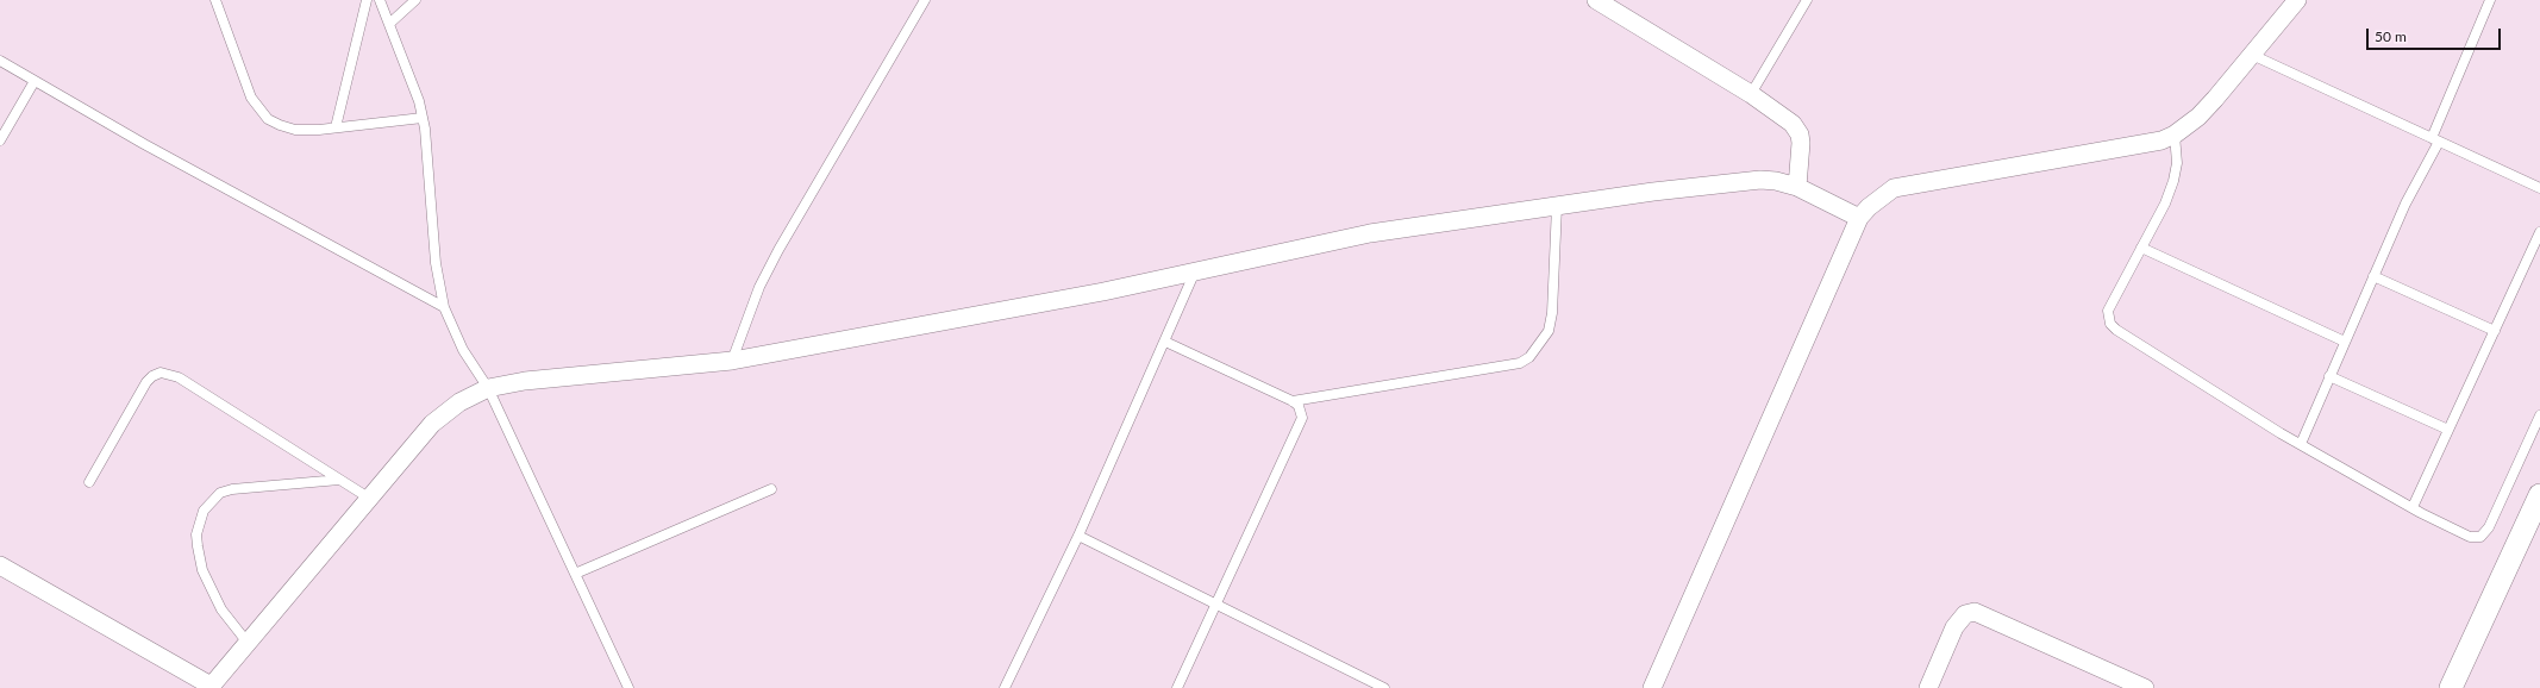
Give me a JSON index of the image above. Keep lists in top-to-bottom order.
{
  "scale_bar": "50 m"
}
